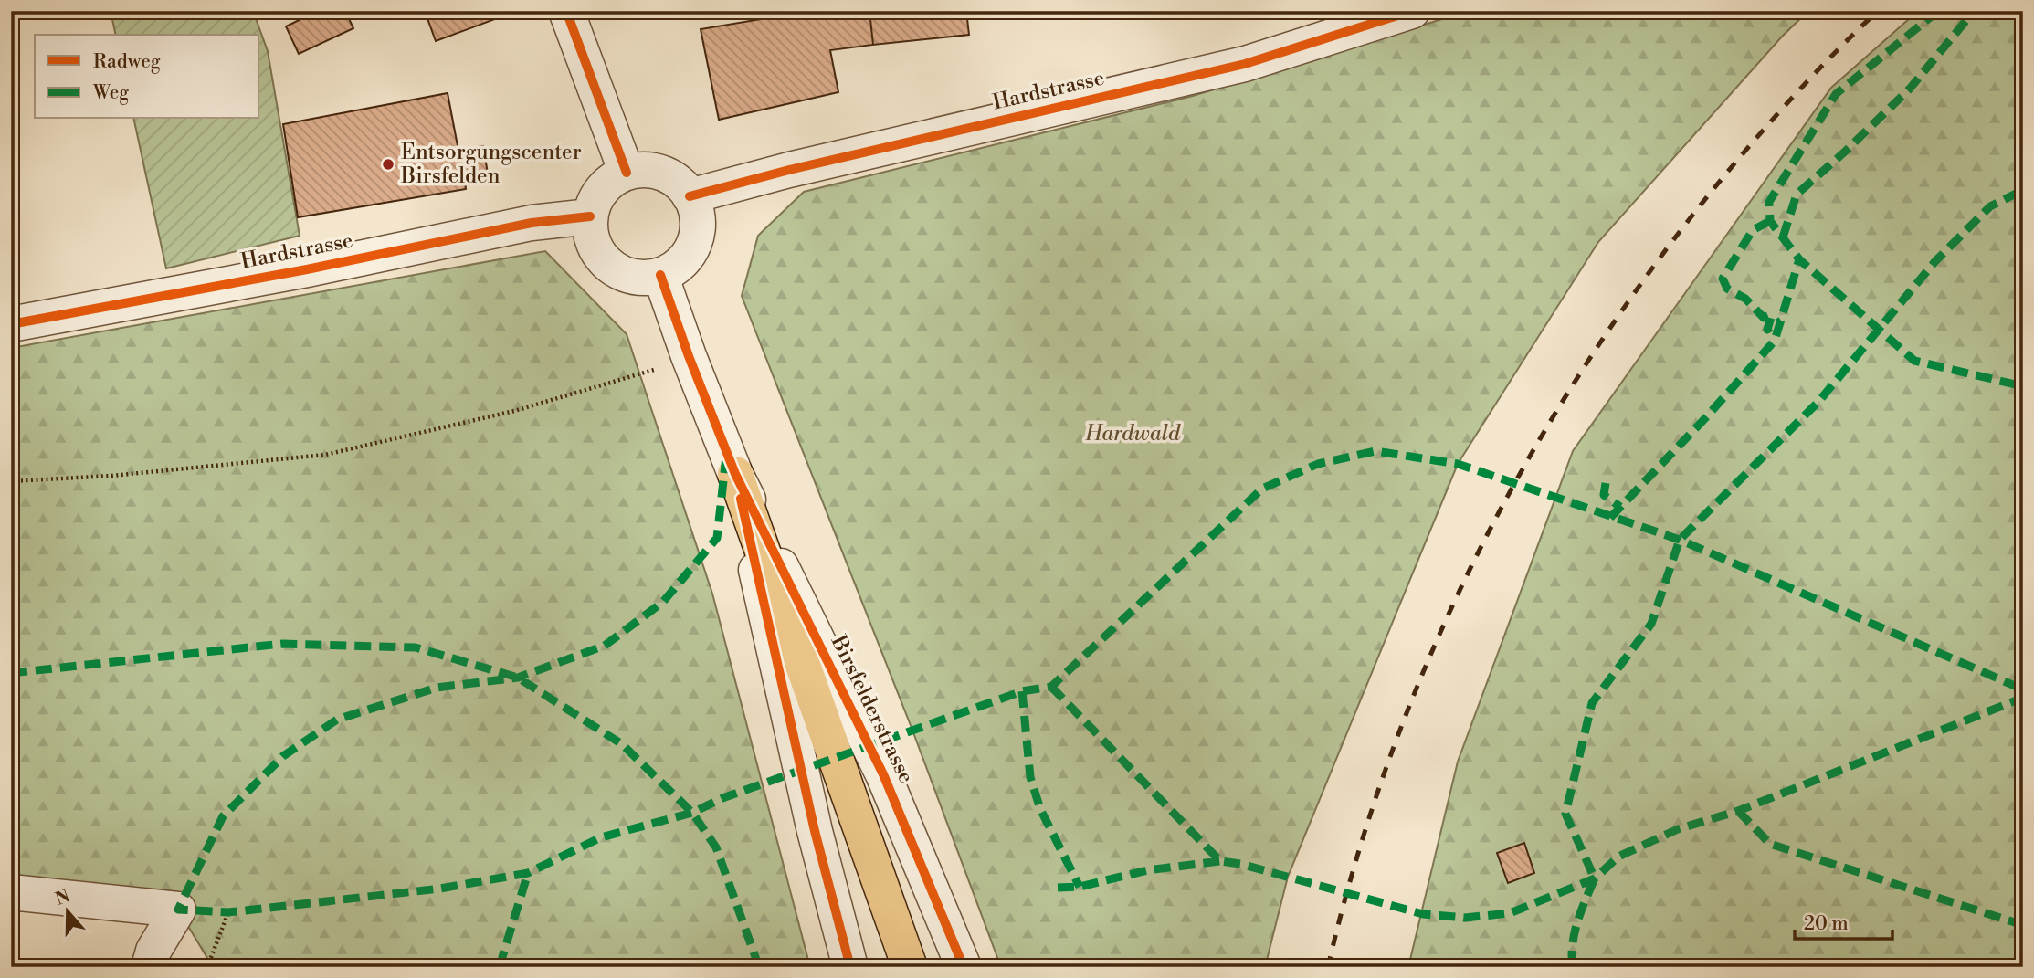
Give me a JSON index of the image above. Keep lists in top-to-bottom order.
{
  "streets": {
    "street": ["Hardstrasse", "Birsfelderstrasse"]
  },
  "crossings": [
    ["Hardstrasse", "Birsfelderstrasse"]
  ],
  "parks": ["Hardwald"],
  "places": ["Entsorgungscenter Birsfelden"],
  "legend": ["Radweg", "Weg"],
  "scale_bar": "20 m",
  "north": "top"
}
